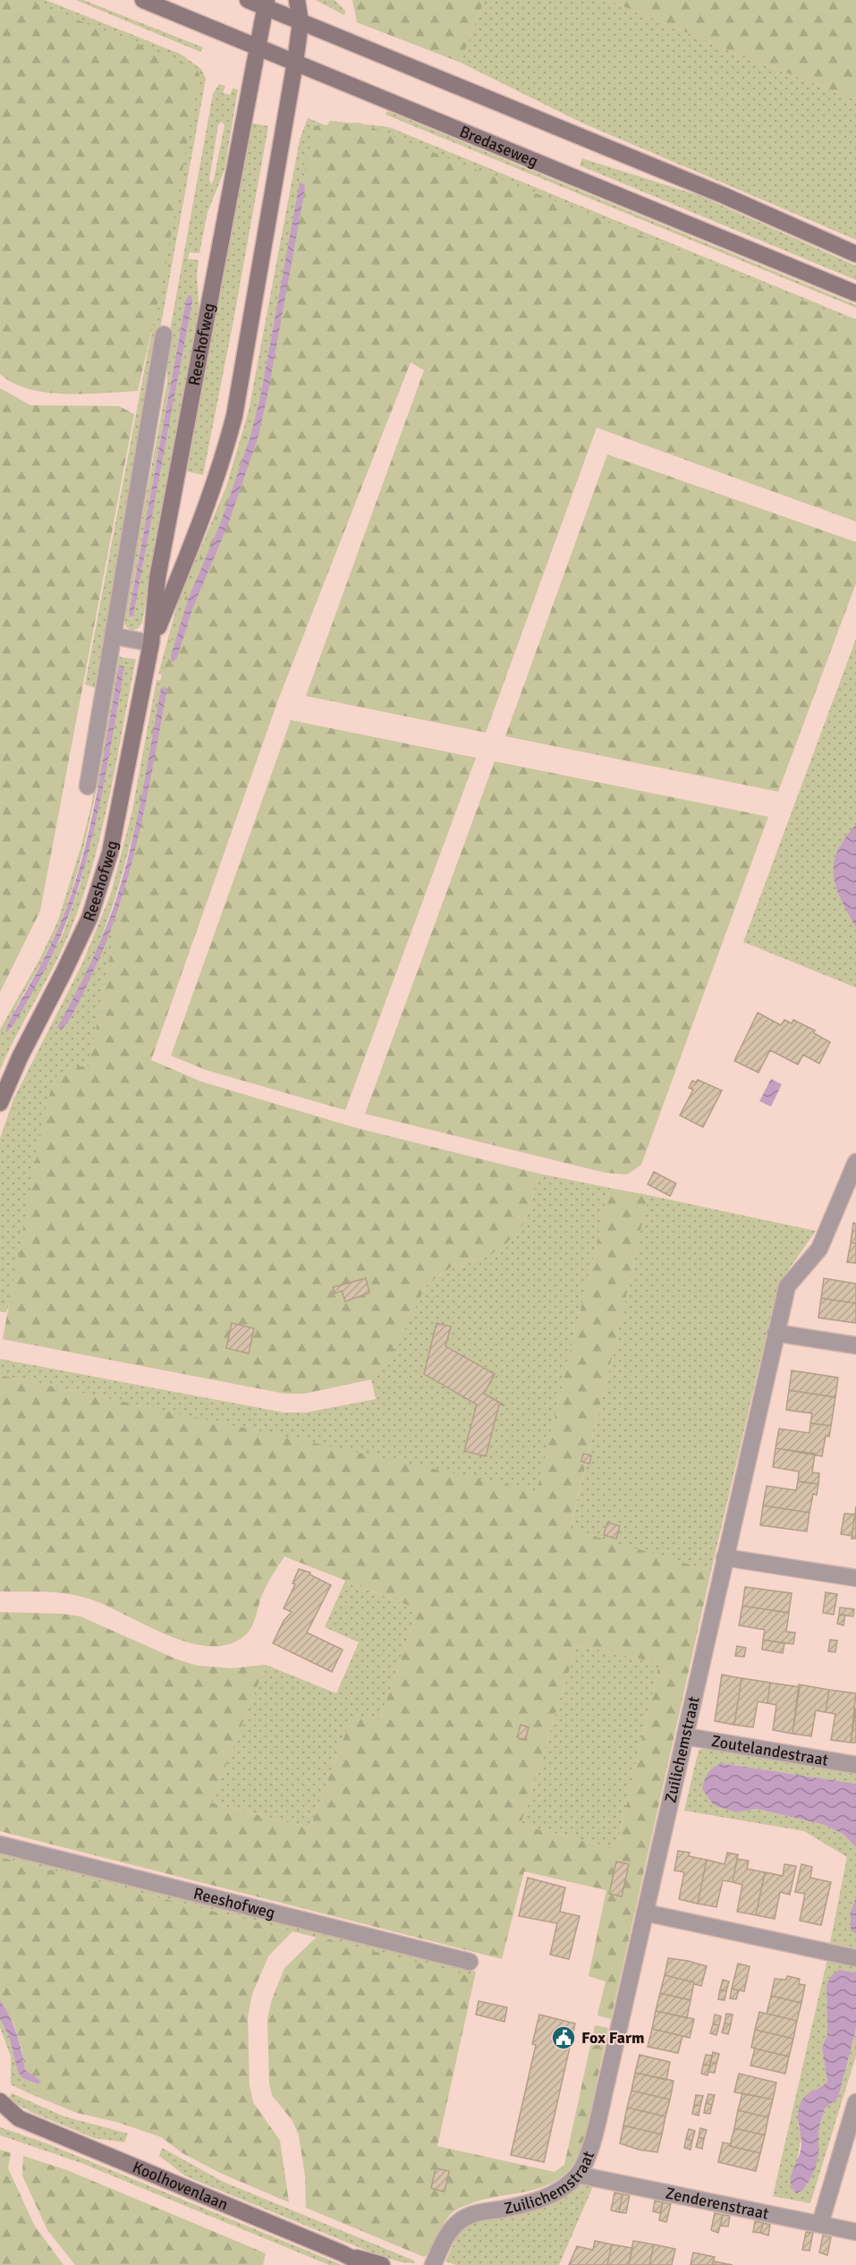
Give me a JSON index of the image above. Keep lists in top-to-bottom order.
{
  "streets": {
    "street": [
      "Bredaseweg",
      "Reeshofweg",
      "Zuilichemstraat",
      "Zoutelandestraat",
      "Koolhovenlaan",
      "Zenderenstraat"
    ]
  },
  "crossings": [
    ["Bredaseweg", "Reeshofweg"],
    ["Zuilichemstraat", "Zoutelandestraat"],
    ["Zuilichemstraat", "Zenderenstraat"]
  ],
  "places": {
    "public building": ["Fox Farm"]
  }
}
